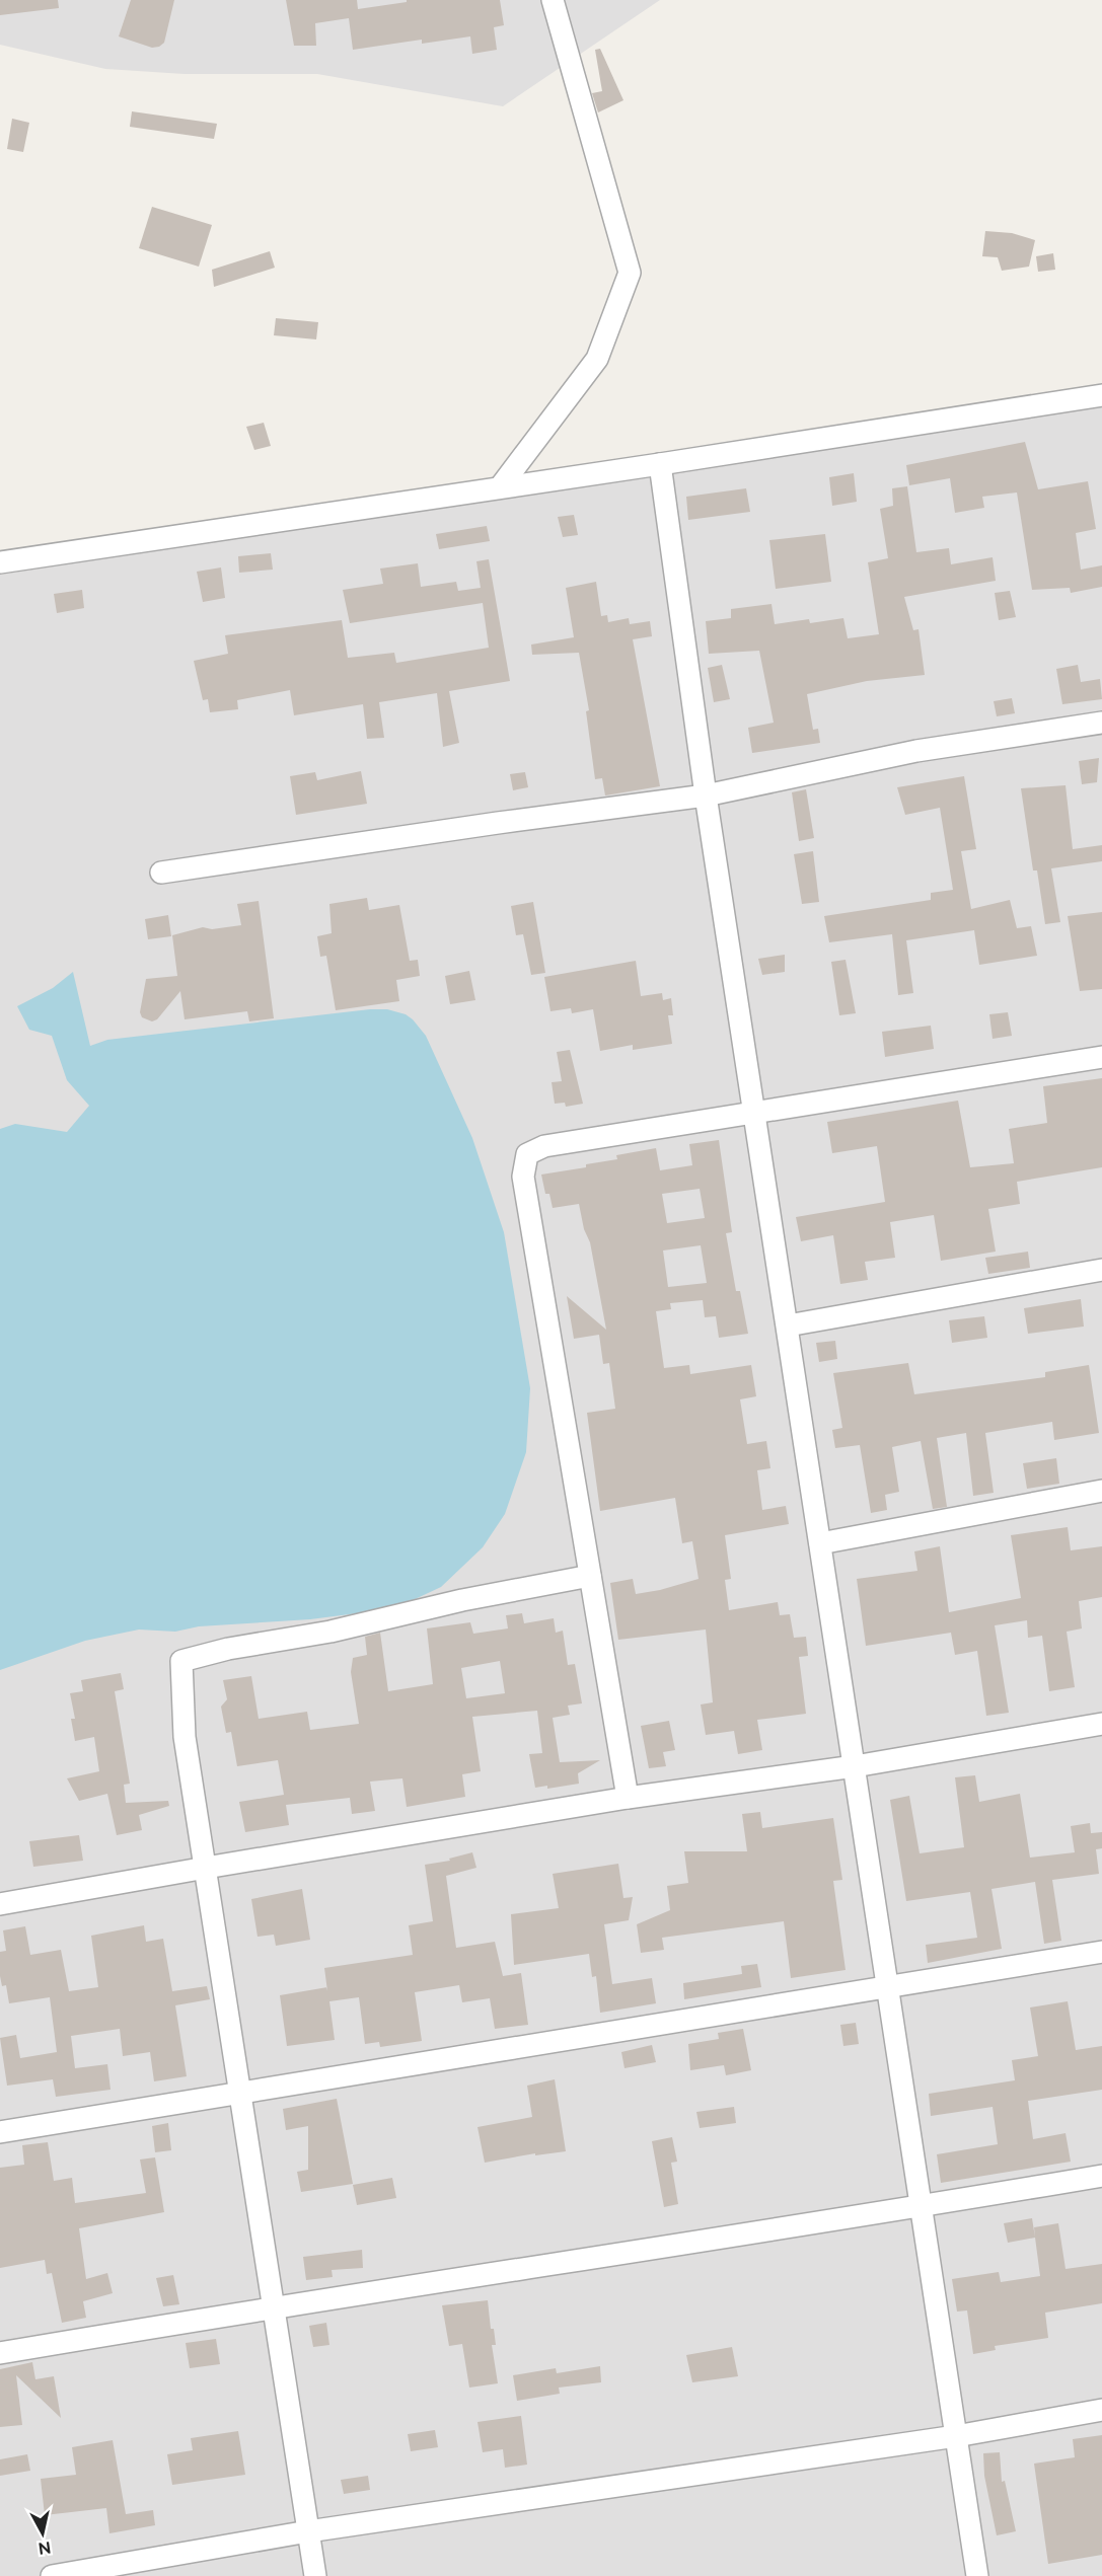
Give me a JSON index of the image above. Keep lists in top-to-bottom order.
{
  "north": "bottom"
}
